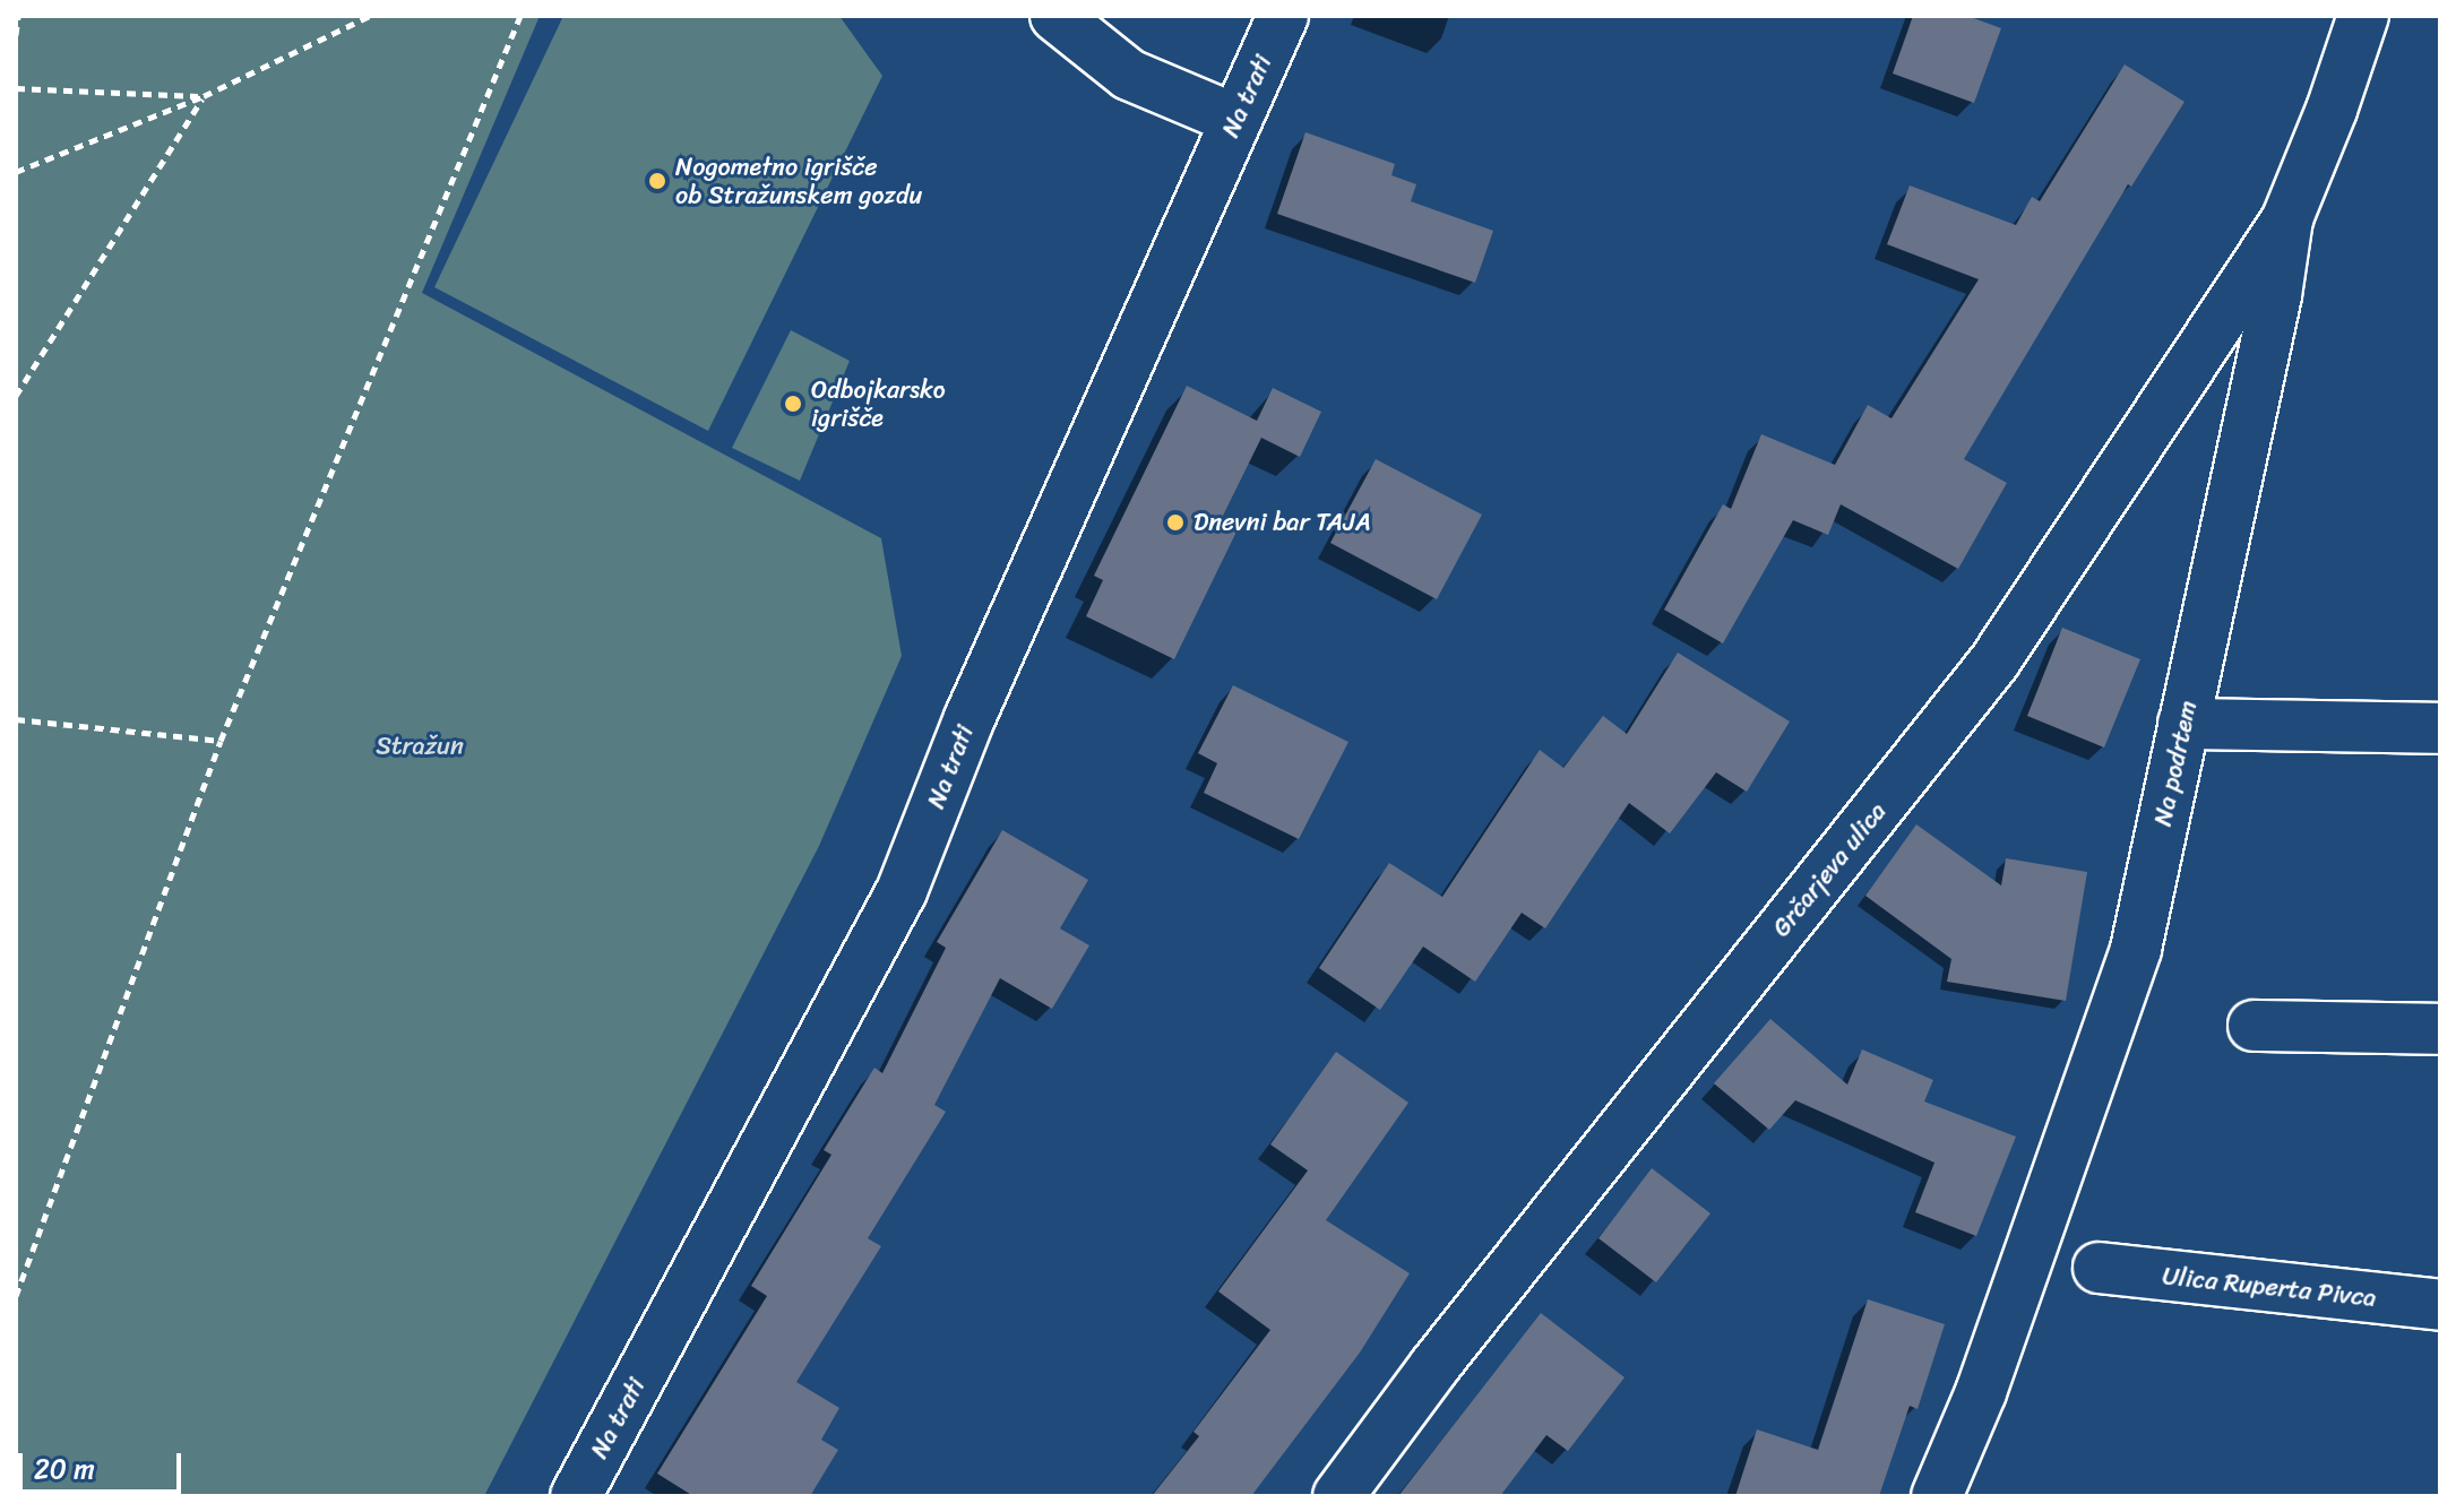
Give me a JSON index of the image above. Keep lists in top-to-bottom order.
{
  "streets": {
    "street": [
      "Na trati",
      "Na podrtem",
      "Grčarjeva ulica",
      "Ulica Ruperta Pivca"
    ]
  },
  "crossings": [
    ["Na podrtem", "Grčarjeva ulica"]
  ],
  "parks": ["Stražun"],
  "places": ["Nogometno igrišče ob Stražunskem gozdu", "Odbojkarsko igrišče", "Dnevni bar TAJA"],
  "scale_bar": "20 m"
}
